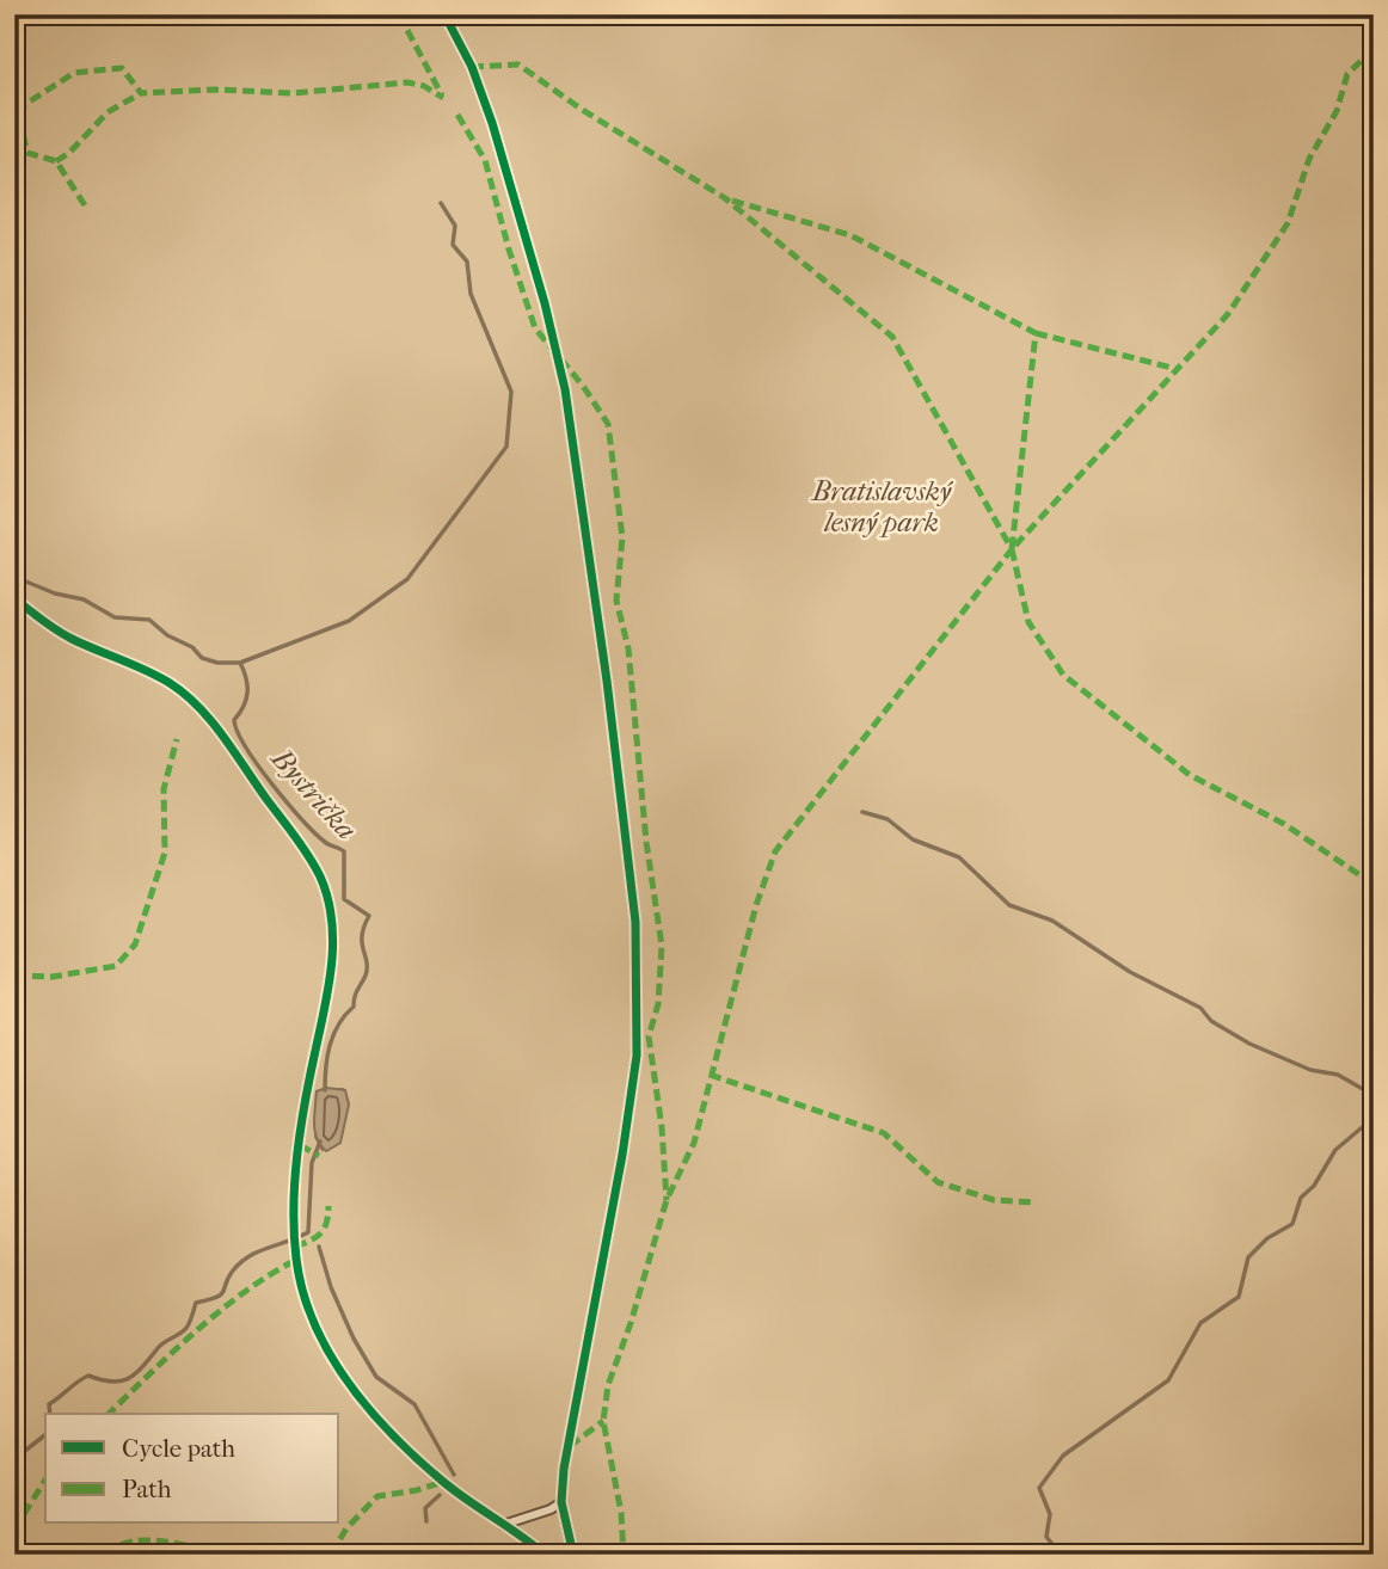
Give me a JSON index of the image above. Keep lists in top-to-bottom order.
{
  "water": ["Bystrička"],
  "parks": ["Bratislavský lesný park"],
  "legend": ["Cycle path", "Path"]
}
